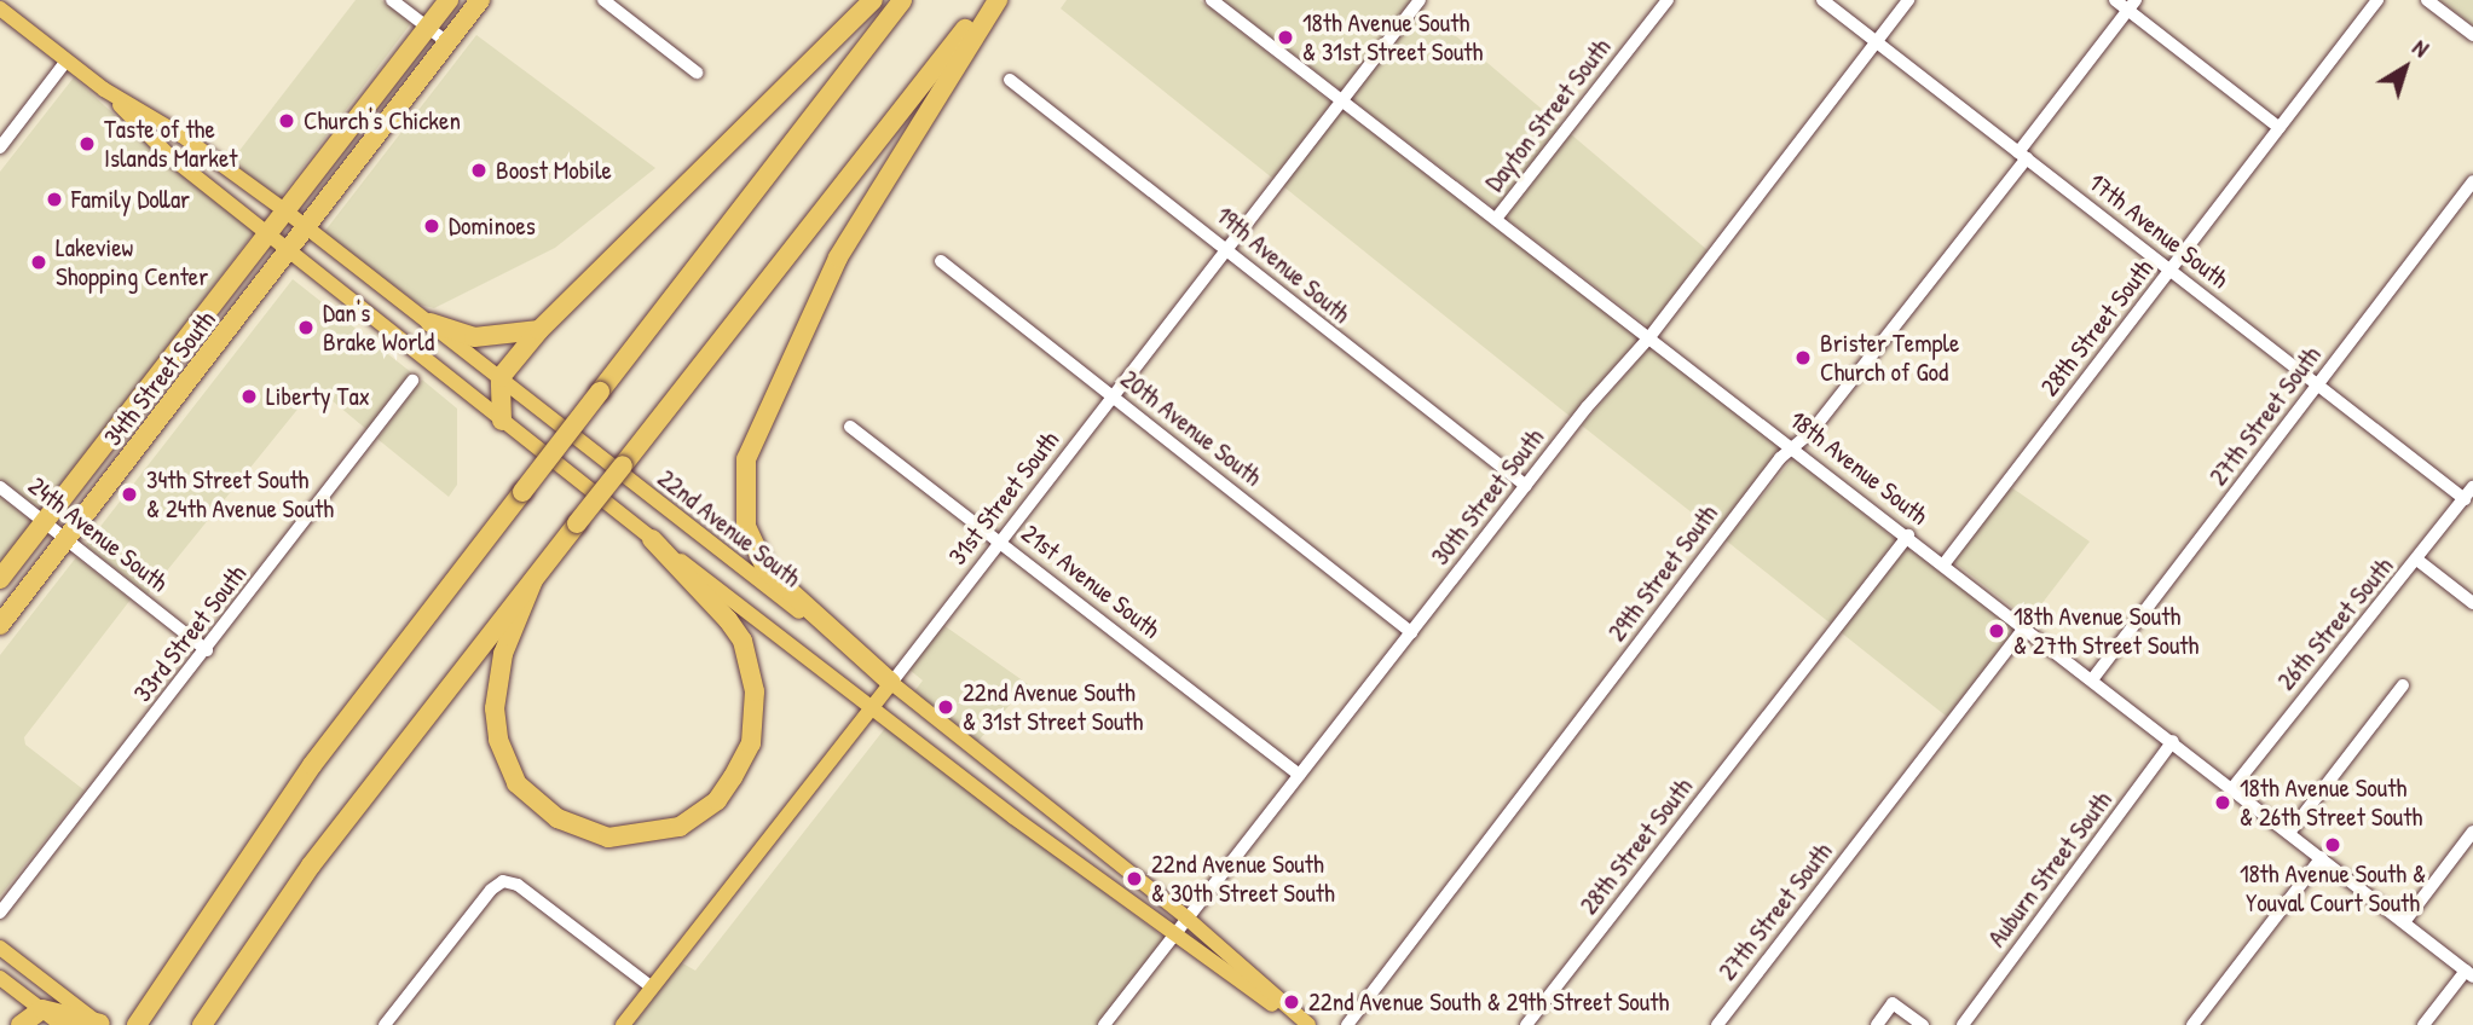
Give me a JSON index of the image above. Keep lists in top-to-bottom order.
{
  "streets": {
    "highway": ["34th Street South"],
    "main road": ["31st Street South", "22nd Avenue South"],
    "street": [
      "Dayton Street South",
      "17th Avenue South",
      "19th Avenue South",
      "28th Street South",
      "27th Street South",
      "20th Avenue South",
      "18th Avenue South",
      "30th Street South",
      "24th Avenue South",
      "29th Street South",
      "21st Avenue South",
      "26th Street South",
      "33rd Street South",
      "Auburn Street South"
    ]
  },
  "crossings": [
    ["Dayton Street South", "18th Avenue South"],
    ["17th Avenue South", "28th Street South"],
    ["17th Avenue South", "27th Street South"],
    ["17th Avenue South", "30th Street South"],
    ["17th Avenue South", "29th Street South"],
    ["17th Avenue South", "26th Street South"],
    ["19th Avenue South", "30th Street South"],
    ["19th Avenue South", "31st Street South"],
    ["28th Street South", "18th Avenue South"],
    ["34th Street South", "22nd Avenue South"],
    ["34th Street South", "24th Avenue South"],
    ["27th Street South", "18th Avenue South"],
    ["20th Avenue South", "30th Street South"],
    ["20th Avenue South", "31st Street South"],
    ["18th Avenue South", "30th Street South"],
    ["18th Avenue South", "31st Street South"],
    ["18th Avenue South", "29th Street South"],
    ["18th Avenue South", "26th Street South"],
    ["18th Avenue South", "Auburn Street South"],
    ["30th Street South", "22nd Avenue South"],
    ["30th Street South", "21st Avenue South"],
    ["31st Street South", "22nd Avenue South"],
    ["31st Street South", "21st Avenue South"],
    ["24th Avenue South", "33rd Street South"]
  ],
  "places": [
    "18th Avenue South & 31st Street South",
    "Church's Chicken",
    "Taste of the Islands Market",
    "Boost Mobile",
    "Family Dollar",
    "Dominoes",
    "Lakeview Shopping Center",
    "Dan's Brake World",
    "Brister Temple Church of God",
    "Liberty Tax",
    "34th Street South & 24th Avenue South",
    "18th Avenue South & 27th Street South",
    "22nd Avenue South & 31st Street South",
    "18th Avenue South & 26th Street South",
    "18th Avenue South & Youval Court South",
    "22nd Avenue South & 30th Street South",
    "22nd Avenue South & 29th Street South"
  ],
  "north": "top right"
}
